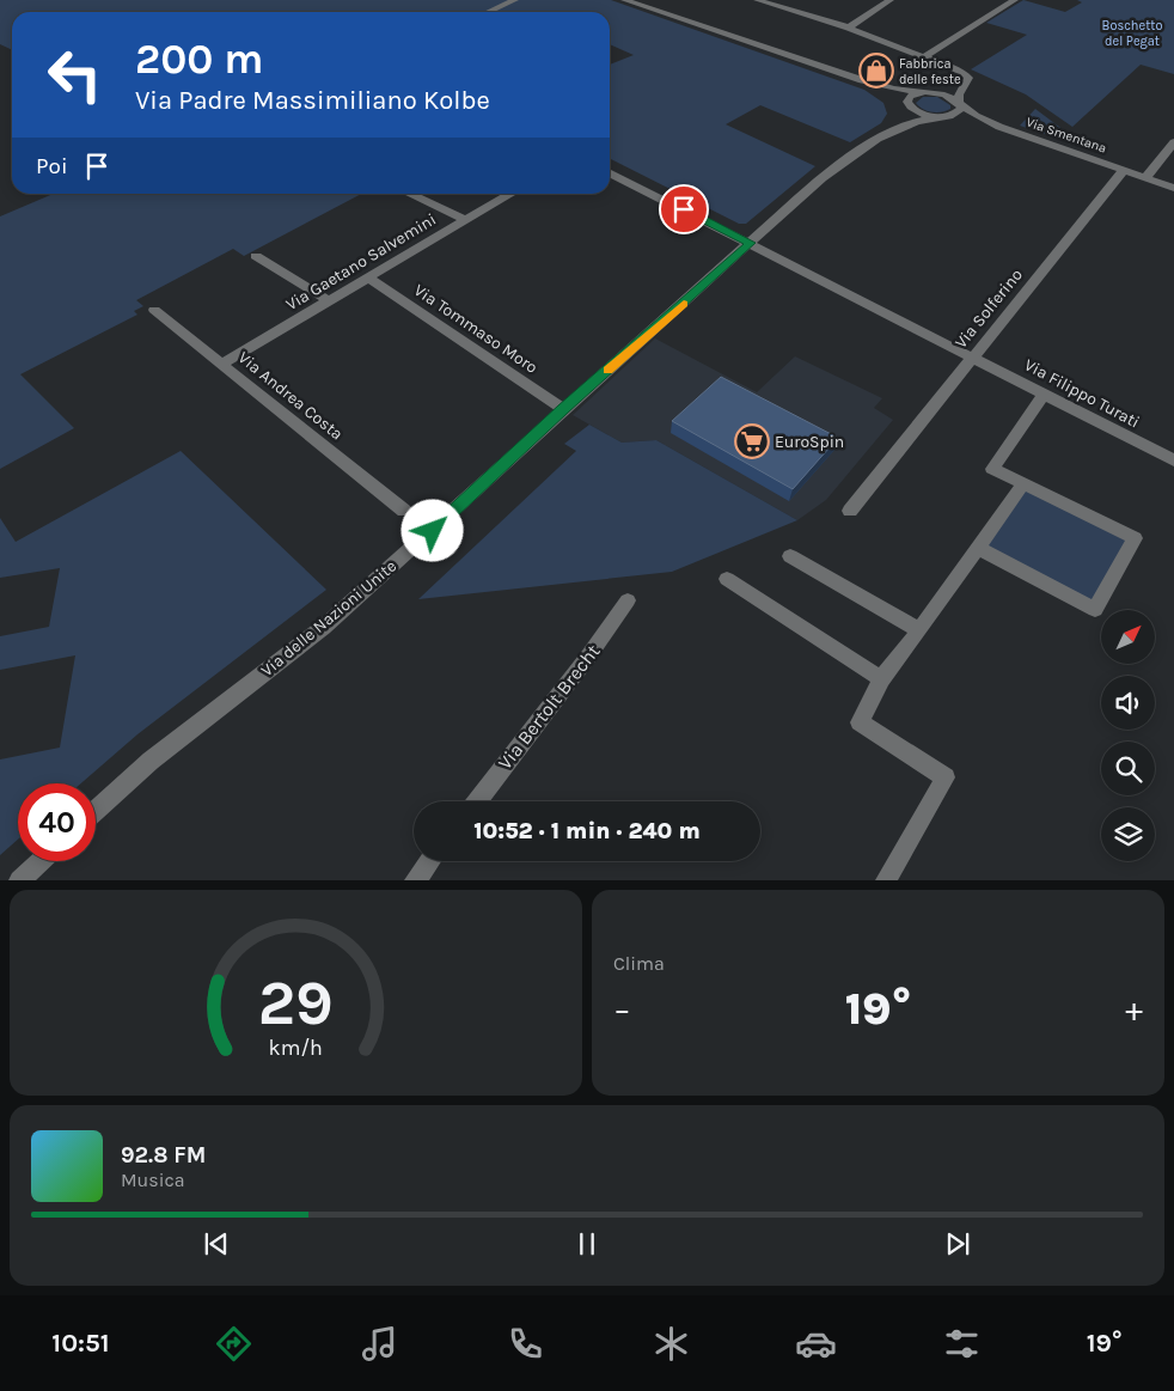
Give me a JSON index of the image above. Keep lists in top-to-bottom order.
{
  "streets": {
    "street": [
      "Via Smentana",
      "Via Gaetano Salvemini",
      "Via Solferino",
      "Via Tommaso Moro",
      "Via Filippo Turati",
      "Via Andrea Costa",
      "Via delle Nazioni Unite",
      "Via Bertolt Brecht"
    ]
  },
  "crossings": [
    ["Via Smentana", "Via Solferino"],
    ["Via Gaetano Salvemini", "Via Tommaso Moro"],
    ["Via Gaetano Salvemini", "Via Andrea Costa"],
    ["Via Solferino", "Via Filippo Turati"],
    ["Via Tommaso Moro", "Via delle Nazioni Unite"],
    ["Via Filippo Turati", "Via delle Nazioni Unite"]
  ],
  "parks": ["Boschetto del Pegat"],
  "places": {
    "shop": ["Fabbrica delle feste"],
    "supermarket": ["EuroSpin"]
  },
  "north": "top right",
  "page": {
    "turn": ["200 m", "Via Padre Massimiliano Kolbe"],
    "then": "Poi",
    "limit": "40",
    "trip": "10:52 · 1 min · 240 m",
    "tile": "Clima",
    "heat": ["−", "19°", "+"],
    "song": ["92.8 FM", "Musica"],
    "tabs": ["10:51", "19°"],
    "gauge": ["29", "km/h"]
  }
}
